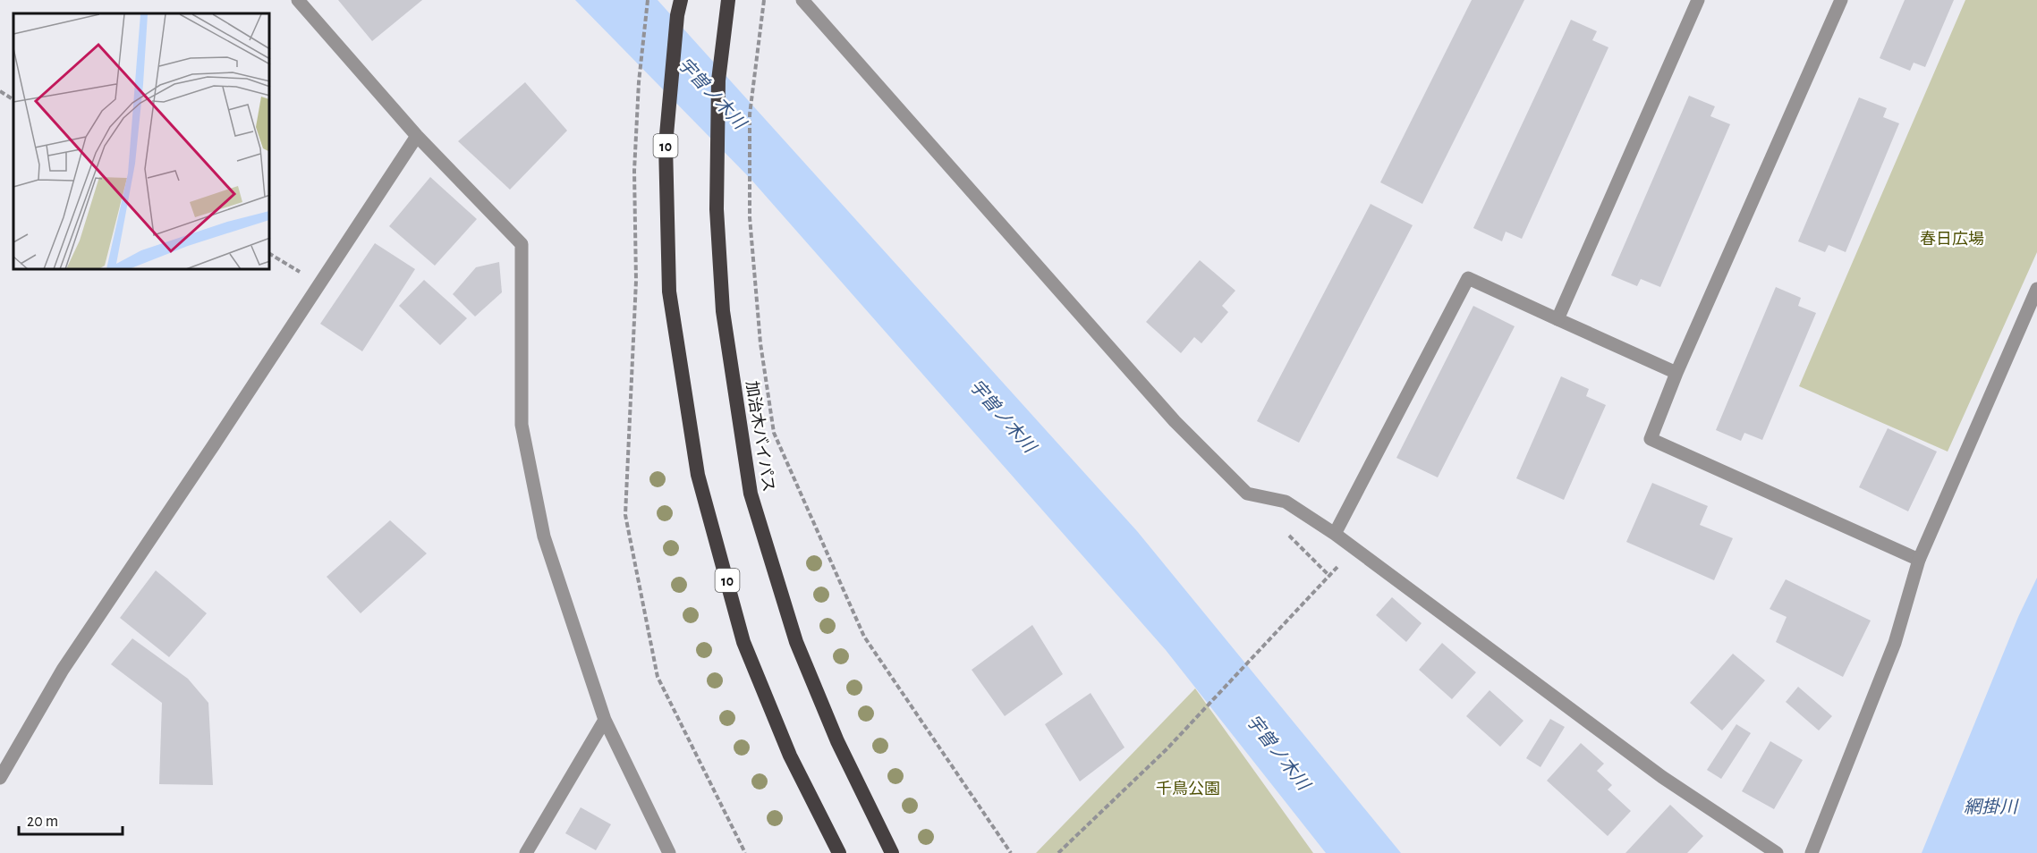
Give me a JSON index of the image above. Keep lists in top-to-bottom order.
{
  "streets": {
    "highway": ["10", "加治木バイパス"]
  },
  "water": ["宇曽ノ木川", "網掛川"],
  "parks": ["春日広場", "千鳥公園"],
  "scale_bar": "20 m"
}
